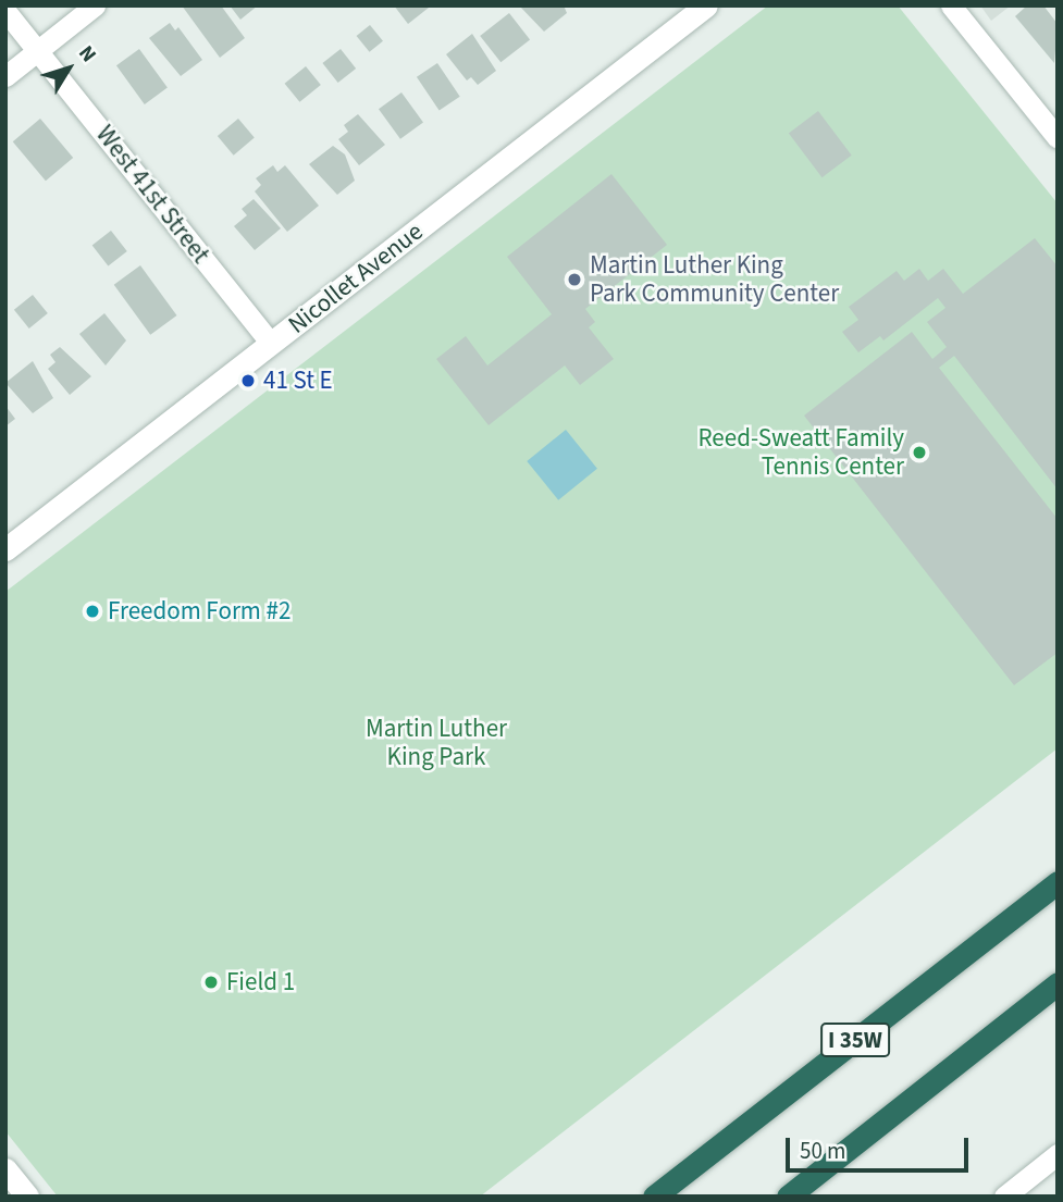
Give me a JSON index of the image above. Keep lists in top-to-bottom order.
{
  "streets": {
    "highway": ["I 35W"],
    "main road": ["Nicollet Avenue"],
    "street": ["West 41st Street"]
  },
  "crossings": [
    ["West 41st Street", "Nicollet Avenue"]
  ],
  "parks": ["Martin Luther King Park"],
  "places": [
    "Martin Luther King Park Community Center",
    "41 St E",
    "Reed-Sweatt Family Tennis Center",
    "Freedom Form #2",
    "Field 1"
  ],
  "scale_bar": "50 m",
  "north": "top right"
}
